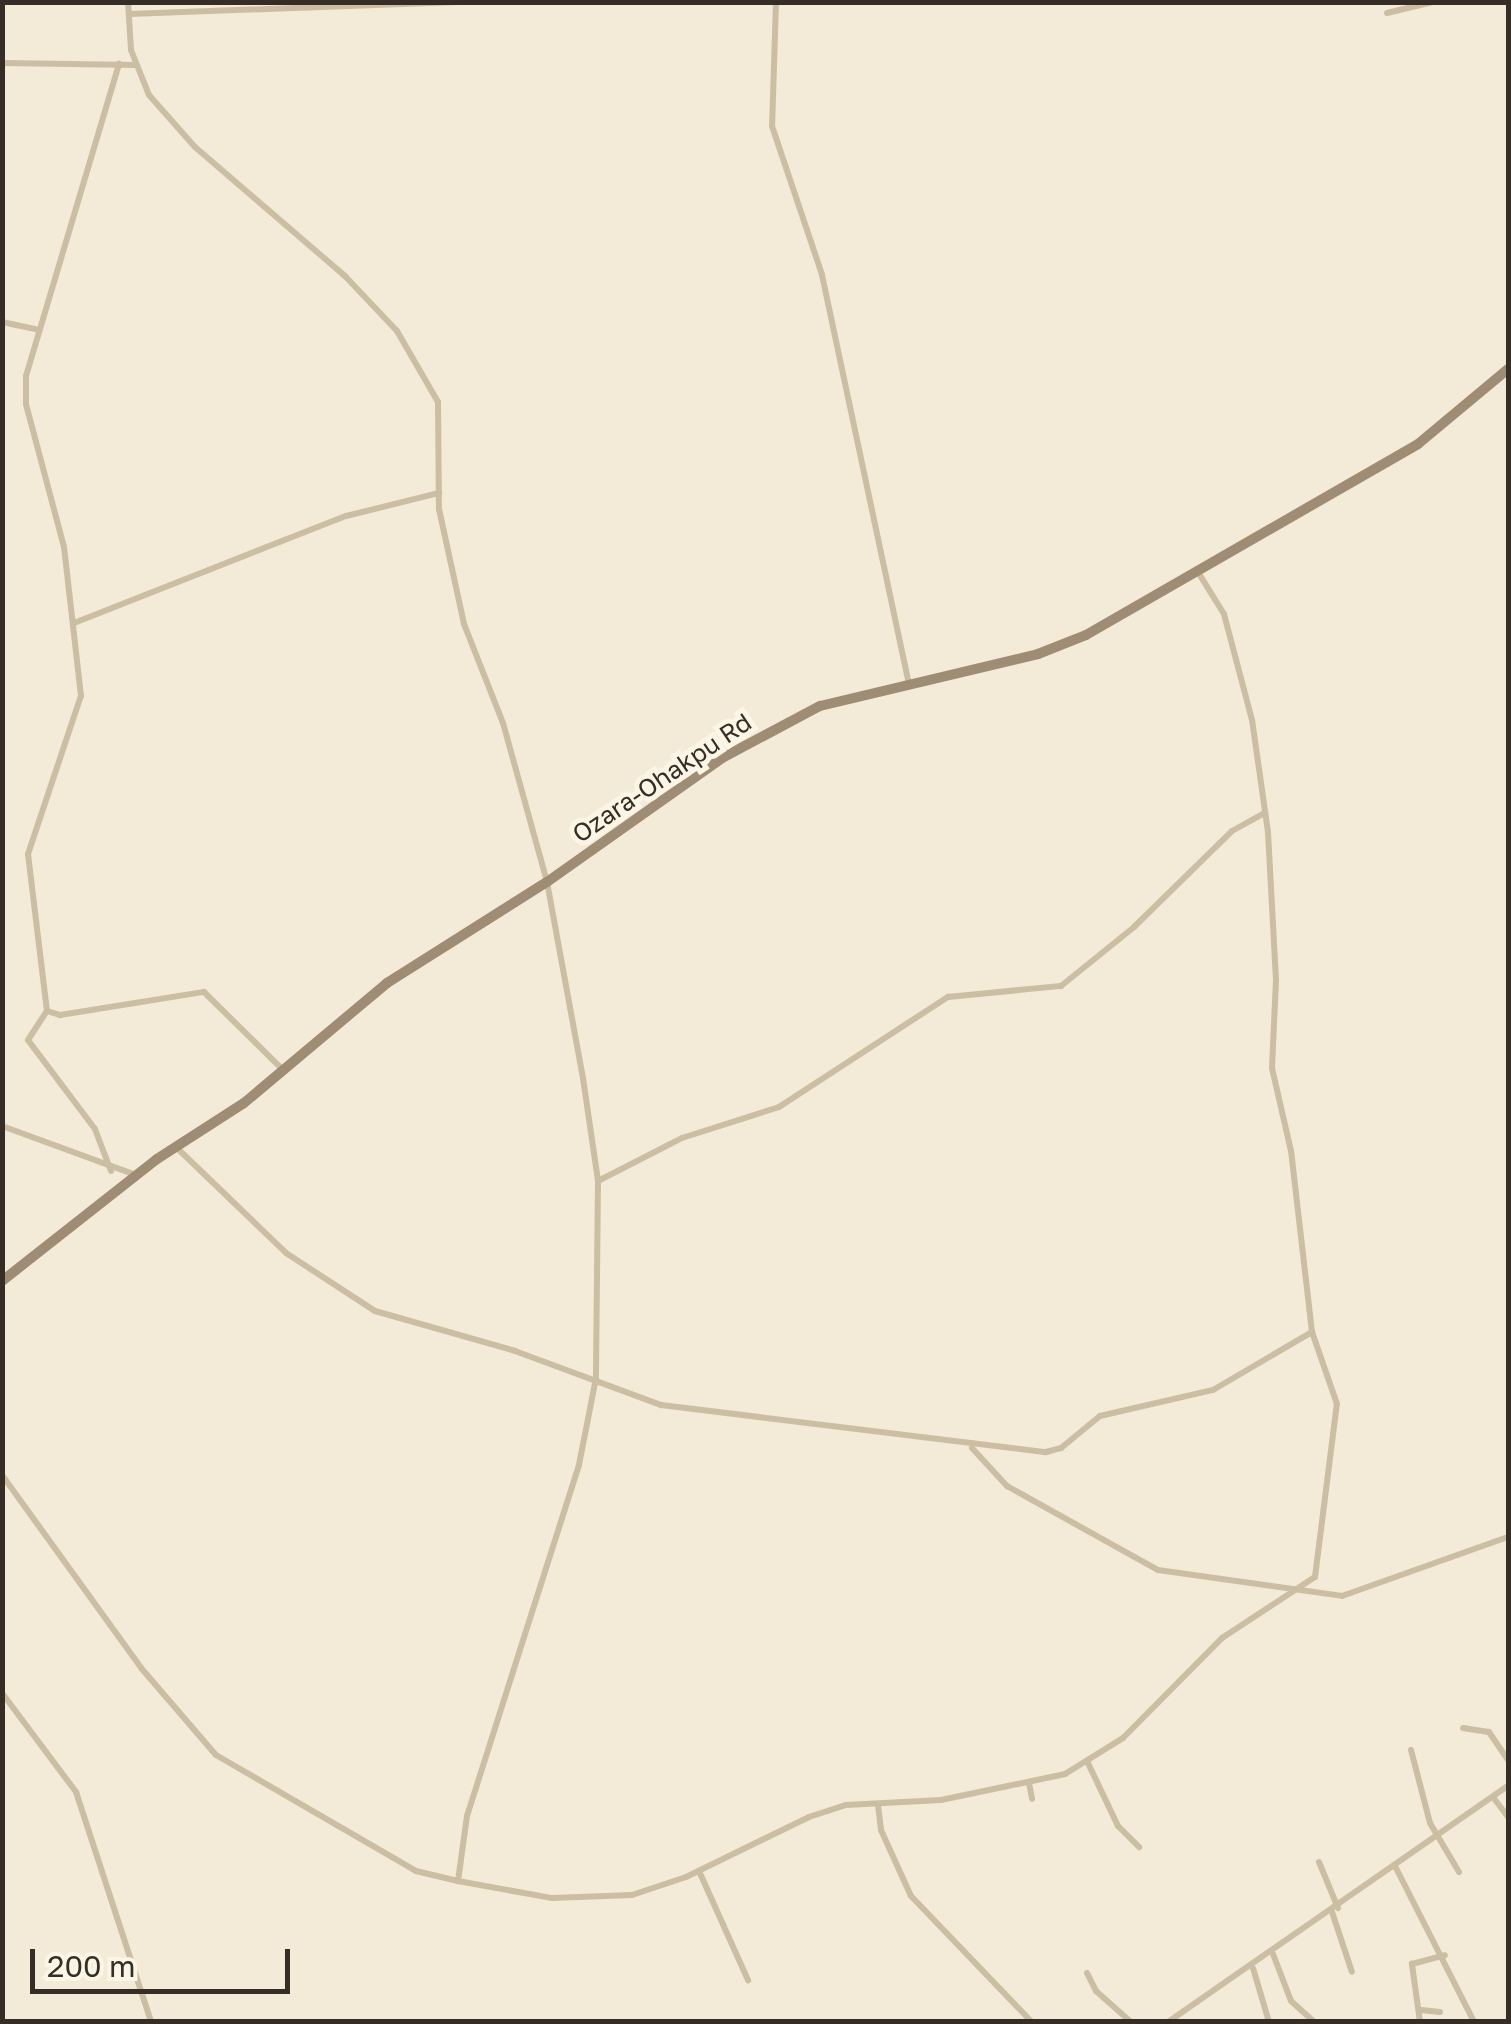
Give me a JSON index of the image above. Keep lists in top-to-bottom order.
{
  "streets": {
    "main road": ["Ozara-Ohakpu Rd"]
  },
  "scale_bar": "200 m"
}
